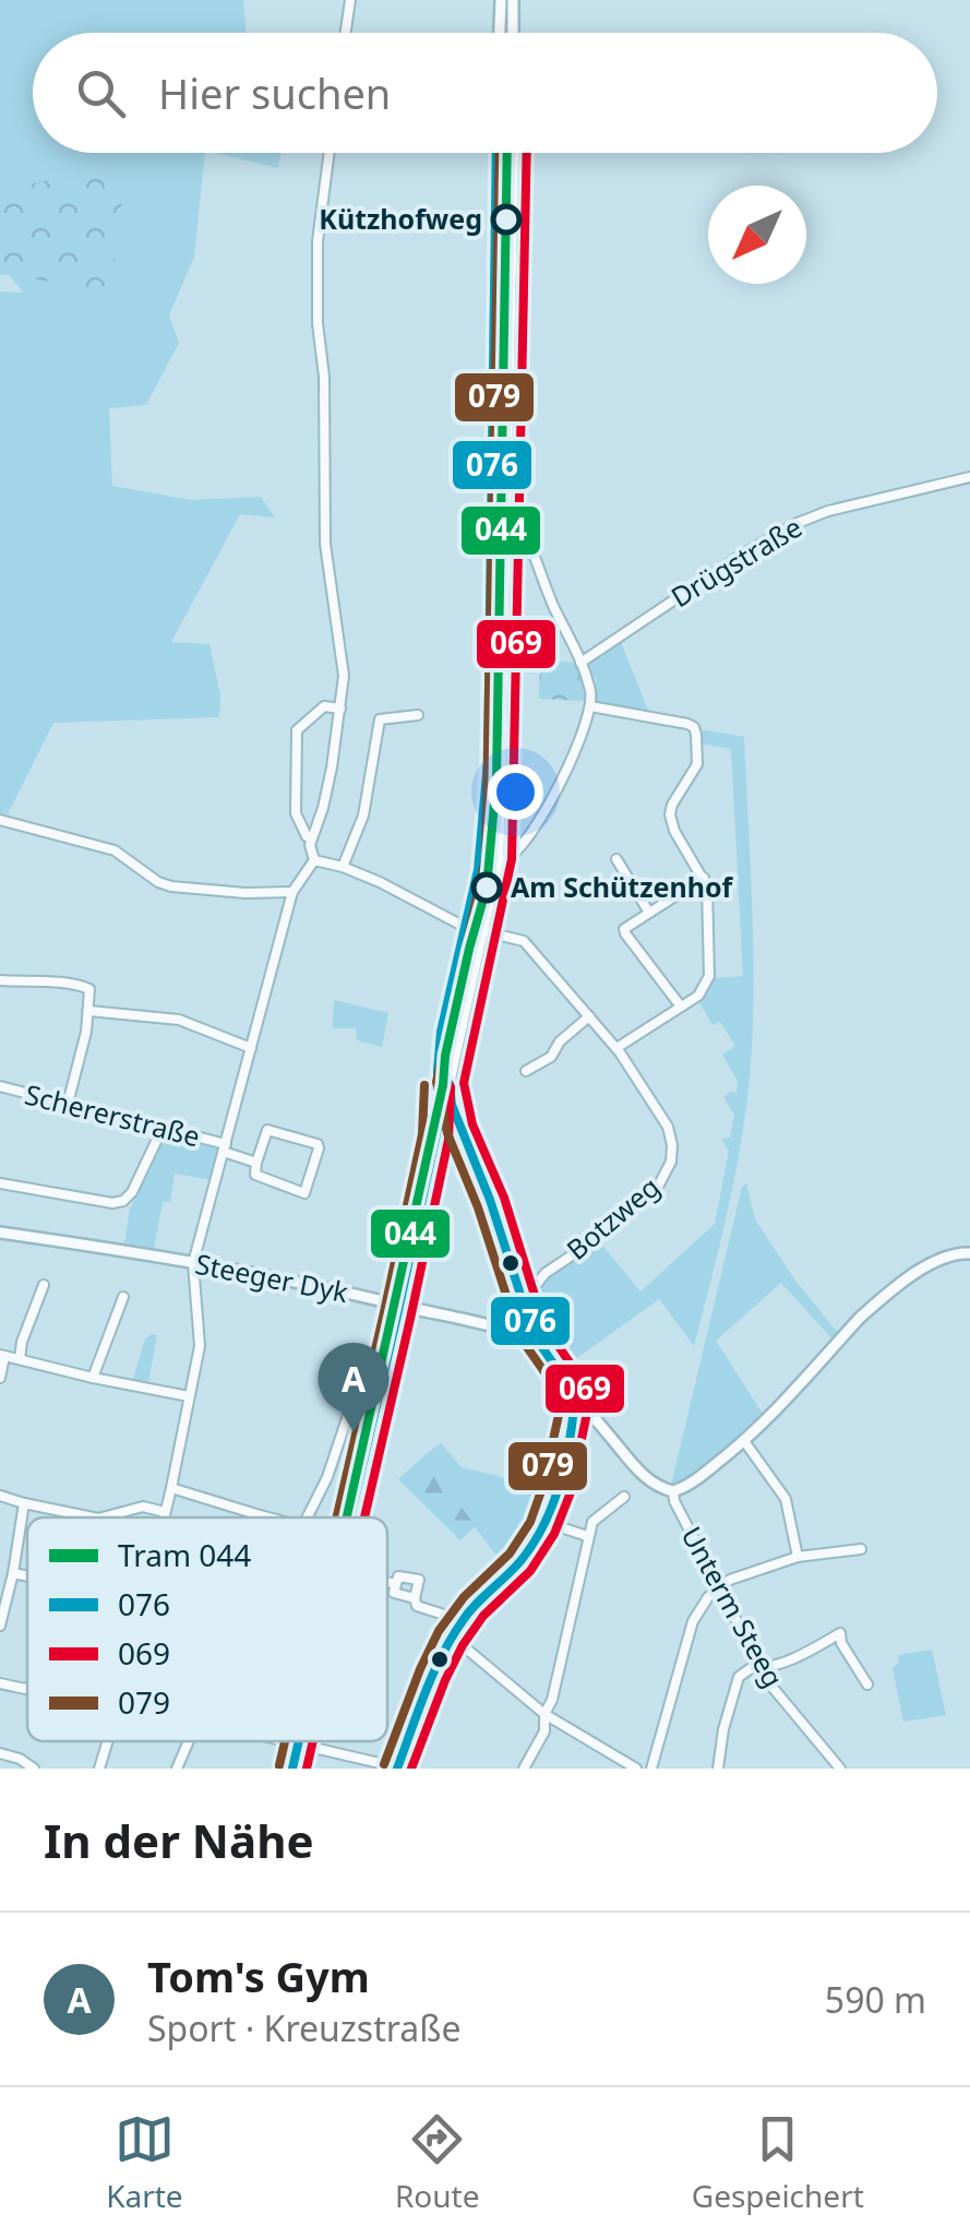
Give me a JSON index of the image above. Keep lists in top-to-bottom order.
{
  "streets": {
    "street": [
      "Drügstraße",
      "Schererstraße",
      "Botzweg",
      "Steeger Dyk",
      "Unterm Steeg"
    ]
  },
  "places": ["Kützhofweg", "Am Schützenhof"],
  "lines": [
    "tram line 044",
    "transit line 076",
    "transit line 069",
    "transit line 079"
  ],
  "legend": [
    "Tram 044",
    "076",
    "069",
    "079"
  ],
  "north": "bottom left",
  "page": {
    "search": "Hier suchen",
    "pins": "A",
    "heading": "In der Nähe",
    "list": [
      {
        "mark": "A",
        "name": "Tom's Gym",
        "note": "Sport · Kreuzstraße",
        "value": "590 m"
      }
    ],
    "nav": ["Karte", "Route", "Gespeichert"]
  }
}
